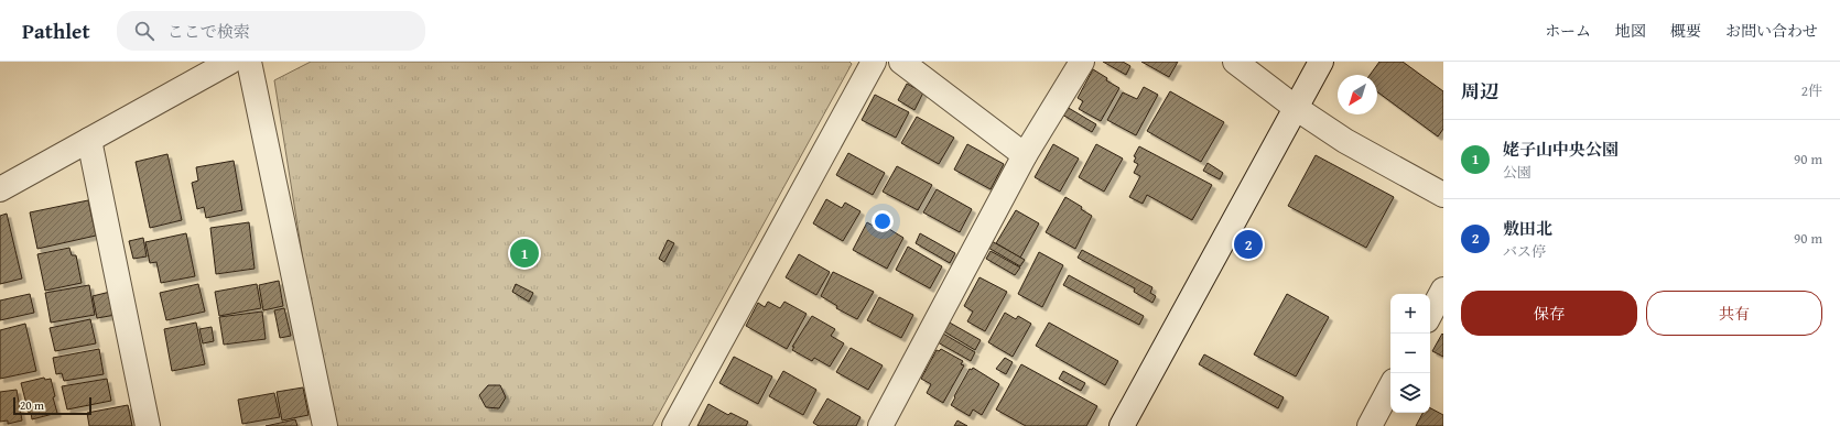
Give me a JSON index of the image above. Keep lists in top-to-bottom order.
{
  "scale_bar": "20 m",
  "north": "bottom left",
  "page": {
    "header": "Pathlet",
    "search": "ここで検索",
    "nav": [
      "ホーム",
      "地図",
      "概要",
      "お問い合わせ"
    ],
    "heading": ["周辺", "2件"],
    "list": [
      {
        "mark": "1",
        "name": "姥子山中央公園",
        "note": "公園",
        "value": "90 m"
      },
      {
        "mark": "2",
        "name": "敷田北",
        "note": "バス停",
        "value": "90 m"
      }
    ],
    "pins": ["2", "1"],
    "buttons": ["保存", "共有"],
    "map_buttons": ["+", "−"],
    "scale": "20 m"
  }
}
